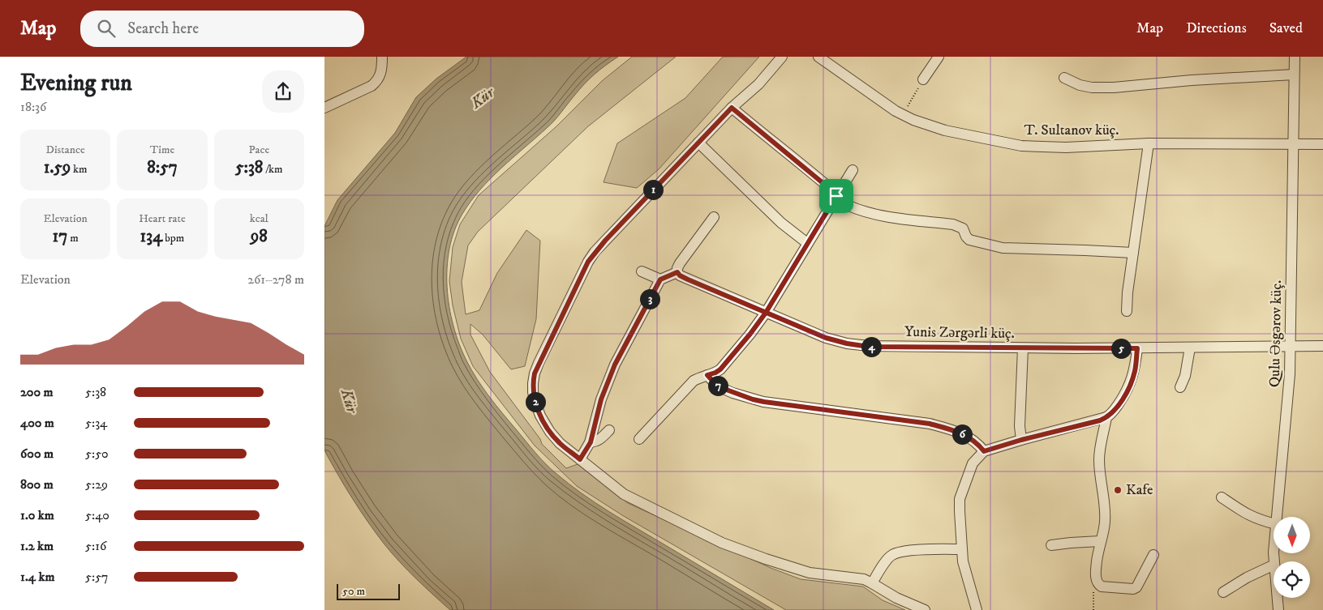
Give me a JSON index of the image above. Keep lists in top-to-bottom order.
{
  "streets": {
    "street": ["T. Sultanov küç.", "Yunis Zərgərli küç.", "Qulu Əsgərov küç."]
  },
  "crossings": [
    ["T. Sultanov küç.", "Qulu Əsgərov küç."],
    ["Yunis Zərgərli küç.", "Qulu Əsgərov küç."]
  ],
  "water": ["Kür"],
  "places": ["Kafe"],
  "scale_bar": "50 m",
  "north": "bottom",
  "page": {
    "header": "Map",
    "search": "Search here",
    "nav": ["Map", "Directions", "Saved"],
    "heading": ["Evening run", "18:36"],
    "stats": [
      ["Distance", "1.59 km"],
      ["Time", "8:57"],
      ["Pace", "5:38 /km"],
      ["Elevation", "17 m"],
      ["Heart rate", "134 bpm"],
      ["kcal", "98"]
    ],
    "pins": [
      "1",
      "3",
      "4",
      "5",
      "7",
      "2",
      "6"
    ],
    "chart": ["Elevation", "261–278 m"],
    "list": [
      {
        "name": "200 m",
        "note": "5:38"
      },
      {
        "name": "400 m",
        "note": "5:34"
      },
      {
        "name": "600 m",
        "note": "5:50"
      },
      {
        "name": "800 m",
        "note": "5:29"
      },
      {
        "name": "1.0 km",
        "note": "5:40"
      },
      {
        "name": "1.2 km",
        "note": "5:16"
      },
      {
        "name": "1.4 km",
        "note": "5:57"
      }
    ],
    "scale": "50 m"
  }
}
